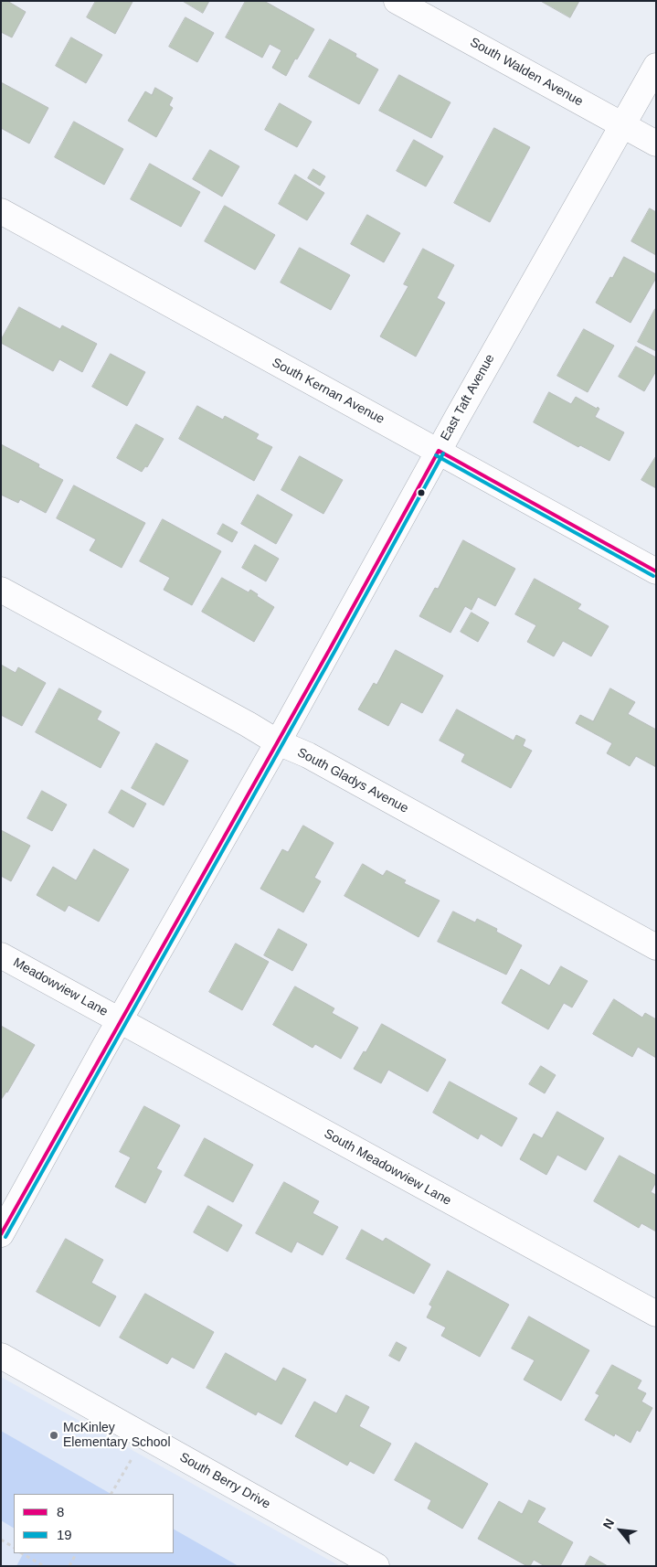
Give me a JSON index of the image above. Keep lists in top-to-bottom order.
{
  "streets": {
    "street": [
      "South Walden Avenue",
      "South Kernan Avenue",
      "East Taft Avenue",
      "South Gladys Avenue",
      "Meadowview Lane",
      "South Meadowview Lane",
      "South Berry Drive"
    ]
  },
  "crossings": [
    ["South Walden Avenue", "East Taft Avenue"],
    ["South Kernan Avenue", "East Taft Avenue"],
    ["East Taft Avenue", "South Gladys Avenue"],
    ["East Taft Avenue", "Meadowview Lane"],
    ["East Taft Avenue", "South Meadowview Lane"],
    ["Meadowview Lane", "South Meadowview Lane"]
  ],
  "places": ["McKinley Elementary School"],
  "lines": ["transit line 8", "transit line 19"],
  "legend": ["8", "19"],
  "north": "top left"
}
